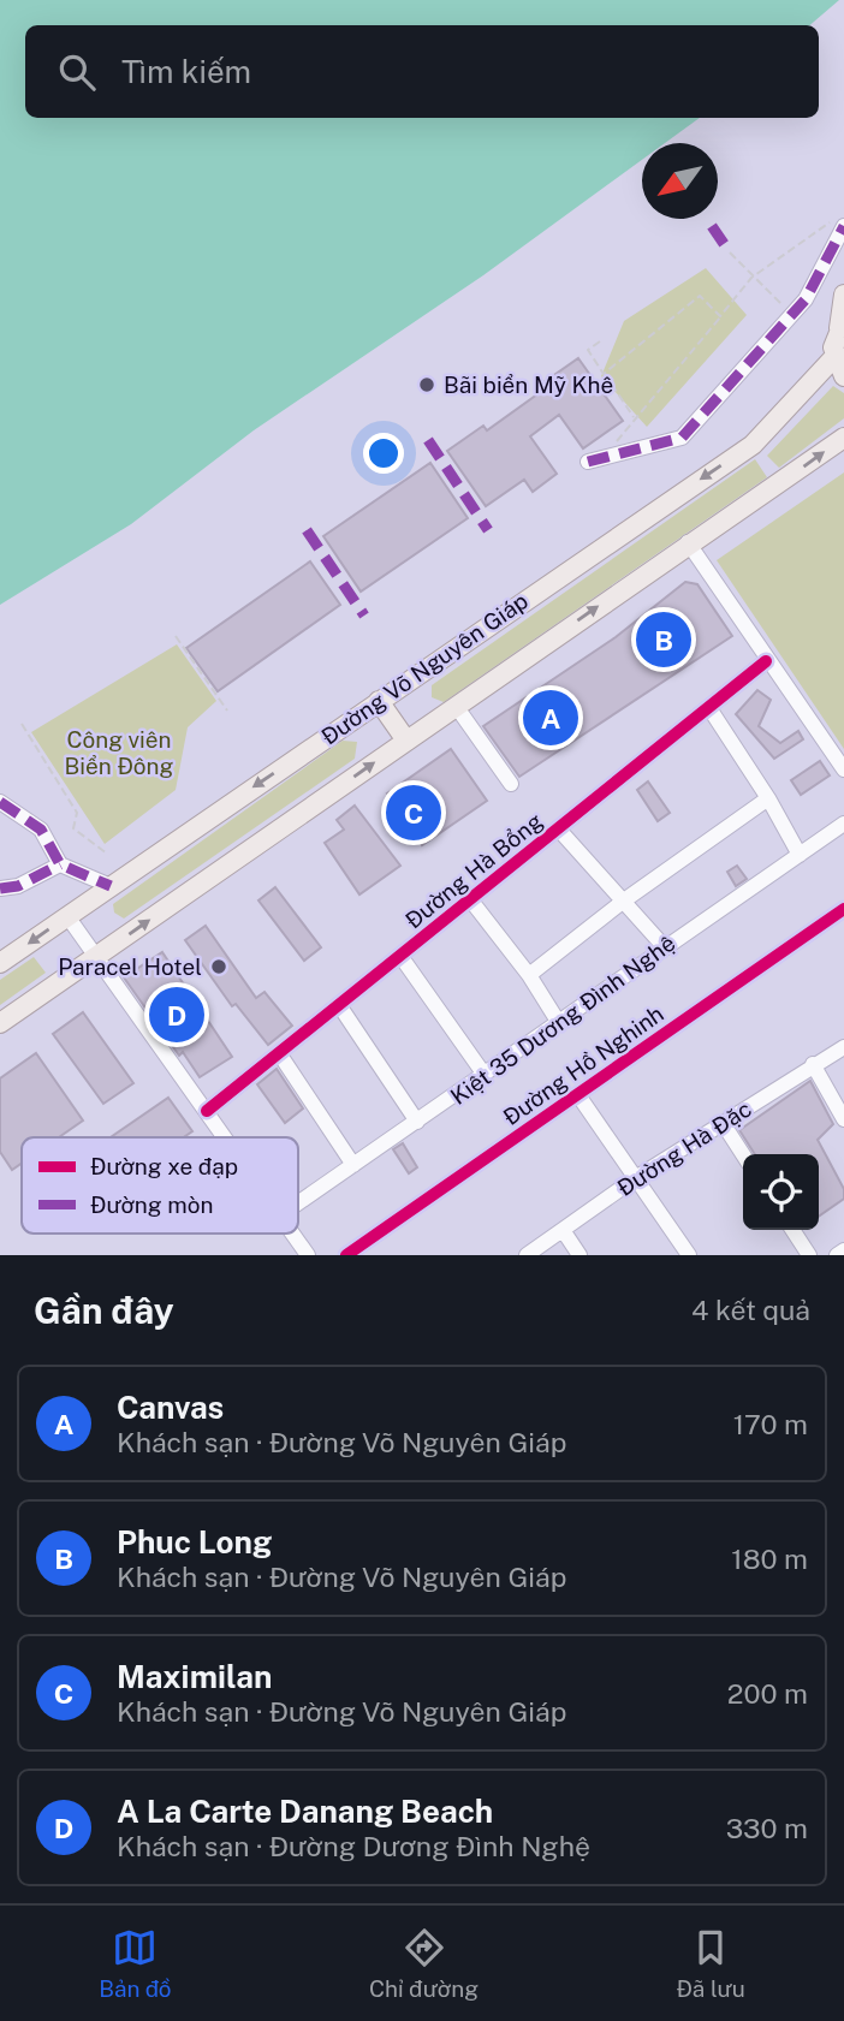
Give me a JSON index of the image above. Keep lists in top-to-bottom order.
{
  "streets": {
    "main road": ["Đường Võ Nguyên Giáp"],
    "street": [
      "Đường Hà Bổng",
      "Kiệt 35 Dương Đình Nghệ",
      "Đường Hồ Nghinh",
      "Đường Hà Đặc"
    ]
  },
  "parks": ["Công viên Biển Đông"],
  "places": ["Bãi biển Mỹ Khê", "Paracel Hotel"],
  "legend": ["Đường xe đạp", "Đường mòn"],
  "north": "bottom left",
  "page": {
    "search": "Tìm kiếm",
    "pins": [
      "B",
      "A",
      "C",
      "D"
    ],
    "heading": ["Gần đây", "4 kết quả"],
    "list": [
      {
        "mark": "A",
        "name": "Canvas",
        "note": "Khách sạn · Đường Võ Nguyên Giáp",
        "value": "170 m"
      },
      {
        "mark": "B",
        "name": "Phuc Long",
        "note": "Khách sạn · Đường Võ Nguyên Giáp",
        "value": "180 m"
      },
      {
        "mark": "C",
        "name": "Maximilan",
        "note": "Khách sạn · Đường Võ Nguyên Giáp",
        "value": "200 m"
      },
      {
        "mark": "D",
        "name": "A La Carte Danang Beach",
        "note": "Khách sạn · Đường Dương Đình Nghệ",
        "value": "330 m"
      }
    ],
    "nav": ["Bản đồ", "Chỉ đường", "Đã lưu"]
  }
}
